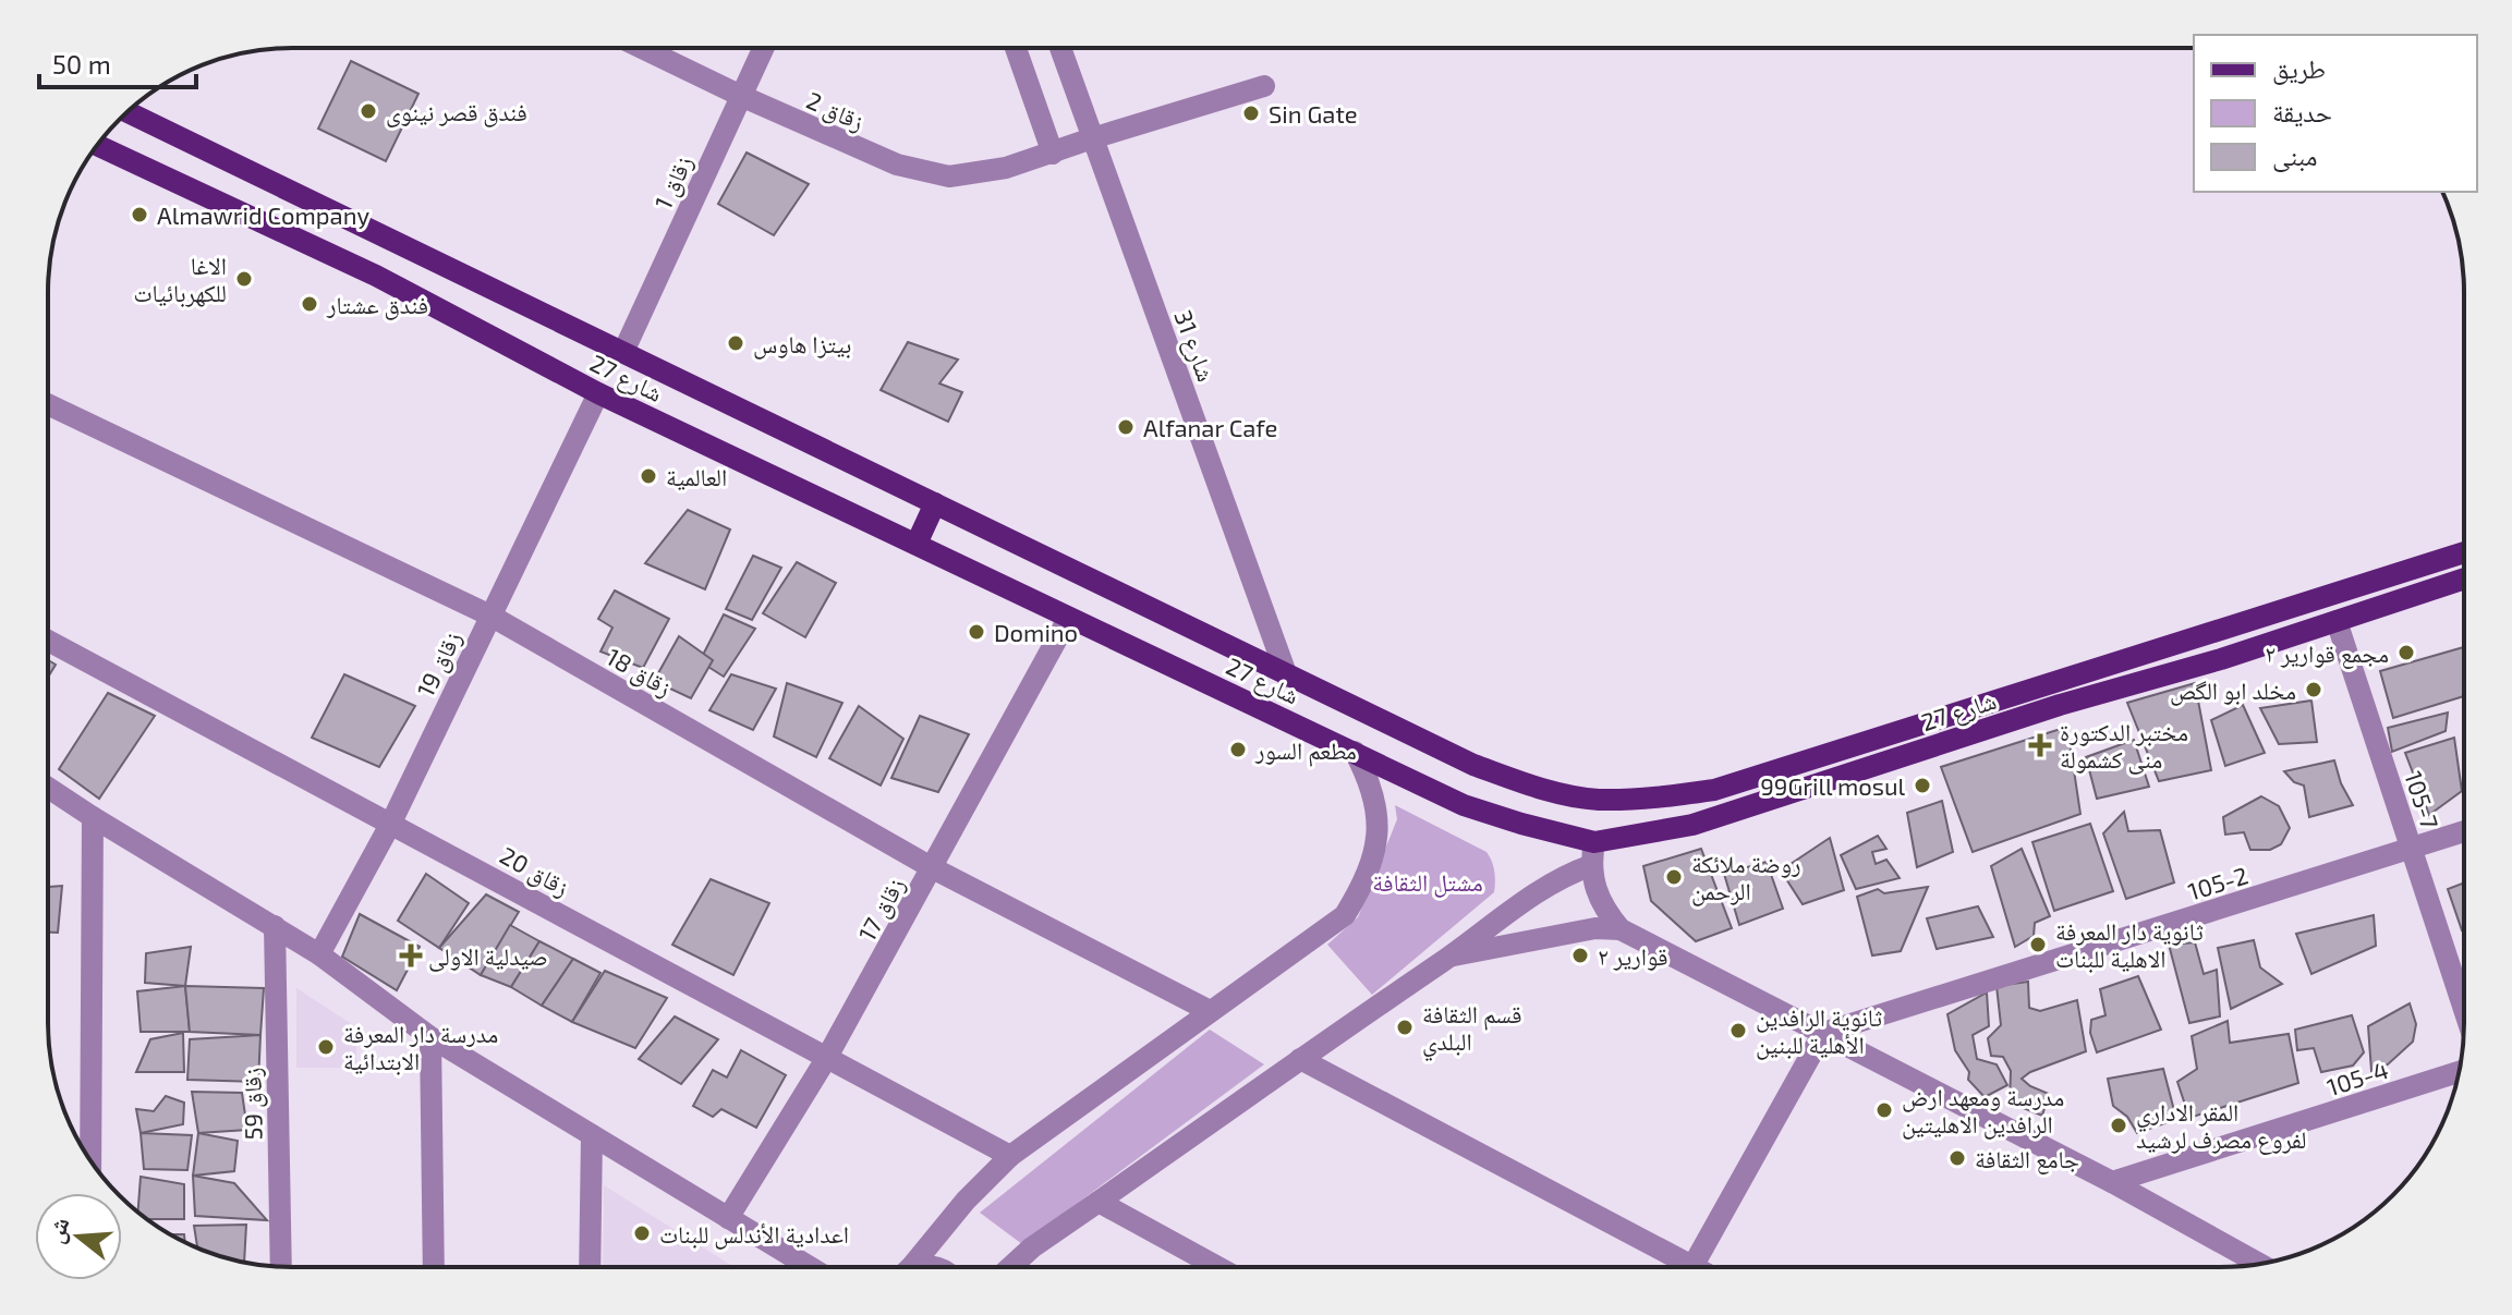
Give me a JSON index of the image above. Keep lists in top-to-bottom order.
{
  "streets": {
    "main road": ["شارع 27"],
    "street": [
      "زقاق 2",
      "زقاق 1",
      "شارع 31",
      "زقاق 19",
      "زقاق 18",
      "105-7",
      "زقاق 20",
      "105-2",
      "زقاق 17",
      "105-4",
      "زقاق 59"
    ]
  },
  "crossings": [
    ["زقاق 2", "زقاق 1"],
    ["زقاق 2", "شارع 31"],
    ["زقاق 1", "شارع 27"],
    ["شارع 31", "شارع 27"],
    ["شارع 27", "زقاق 19"],
    ["شارع 27", "105-7"],
    ["شارع 27", "زقاق 17"],
    ["زقاق 19", "زقاق 18"],
    ["زقاق 19", "زقاق 20"],
    ["زقاق 18", "زقاق 17"],
    ["105-7", "105-2"],
    ["زقاق 20", "زقاق 17"]
  ],
  "parks": ["مشتل الثقافة"],
  "places": {
    "other": [
      "فندق قصر نينوى",
      "Sin Gate",
      "Almawrid Company",
      "الاغا للكهربائيات",
      "فندق عشتار",
      "بيتزا هاوس",
      "Alfanar Cafe",
      "العالمية",
      "Domino",
      "مجمع قوارير ٢",
      "مخلد ابو الگص",
      "مطعم السور",
      "99Grill mosul",
      "روضة ملائكة الرحمن",
      "ثانوية دار المعرفة الاهلية للبنات",
      "قوارير ٢",
      "قسم الثقافة البلدي",
      "ثانوية الرافدين الأهلية للبنين",
      "مدرسة دار المعرفة الابتدائية",
      "مدرسة ومعهد ارض الرافدين الاهليتين",
      "المقر الاداري لفروع مصرف لرشيد",
      "جامع الثقافة",
      "اعدادية الأندلس للبنات"
    ],
    "health": ["مختبر الدكتورة منى كشمولة", "صيدلية الاولى"]
  },
  "legend": ["طريق", "حديقة", "مبنى"],
  "scale_bar": "50 m",
  "north": "left"
}
